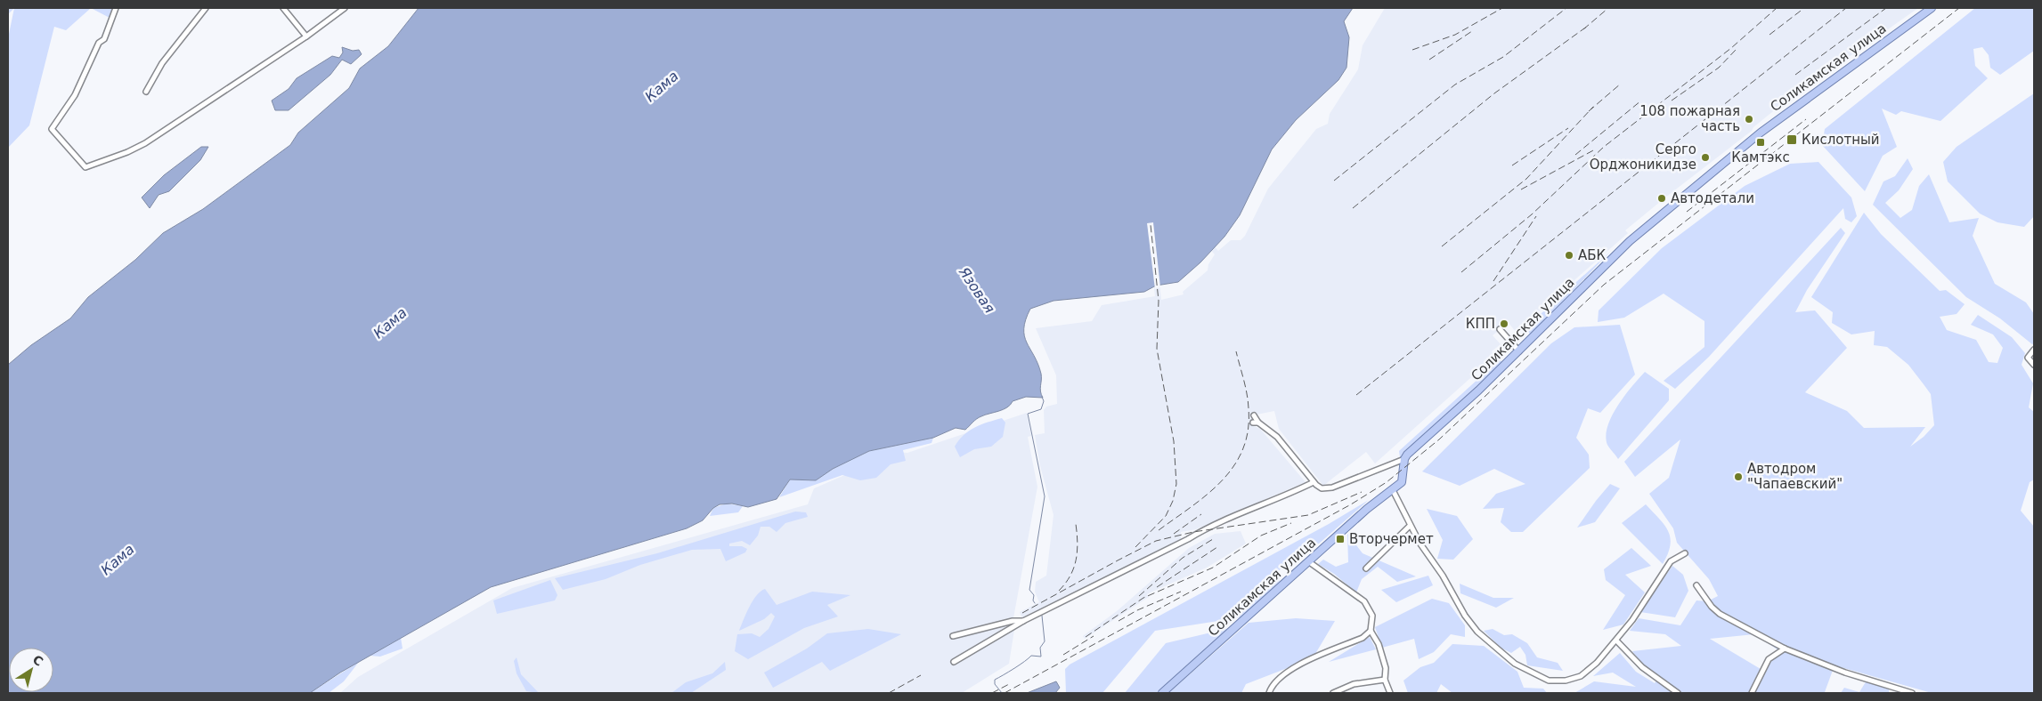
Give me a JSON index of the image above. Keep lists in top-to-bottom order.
{
  "streets": {
    "main road": ["Соликамская улица"]
  },
  "water": ["Кама", "Язовая"],
  "places": {
    "other": [
      "108 пожарная часть",
      "Серго Орджоникидзе",
      "Автодетали",
      "АБК",
      "КПП",
      "Автодром \"Чапаевский\""
    ],
    "transit": ["Кислотный", "Камтэкс", "Вторчермет"]
  },
  "north": "top right"
}
